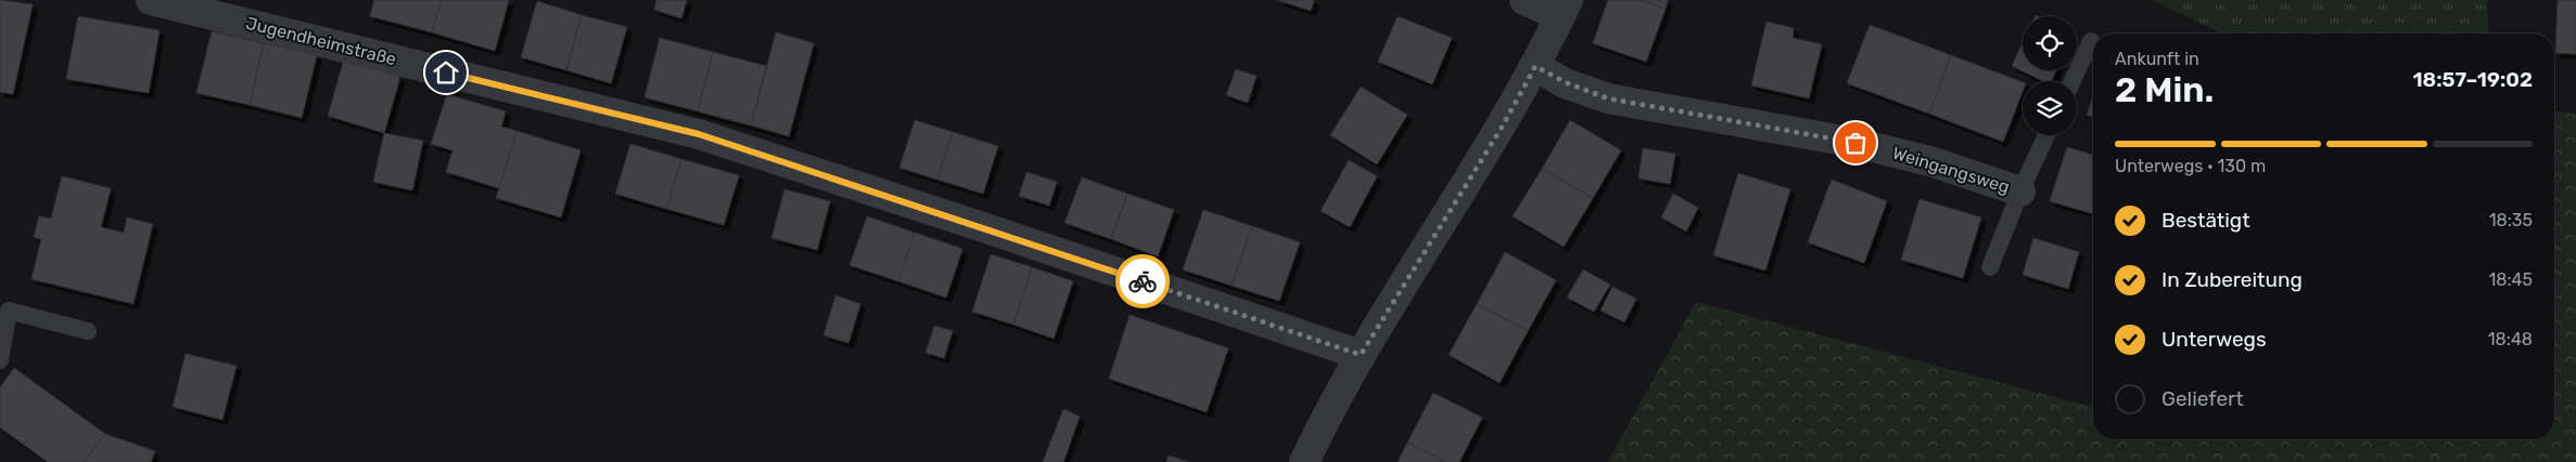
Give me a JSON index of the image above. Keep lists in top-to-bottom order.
{
  "streets": {
    "street": ["Jugendheimstraße", "Weingangsweg"]
  },
  "page": {
    "heading": ["2 Min.", "Ankunft in", "18:57–19:02"],
    "bar": "Unterwegs · 130 m",
    "list": [
      ["Bestätigt", "18:35"],
      ["In Zubereitung", "18:45"],
      ["Unterwegs", "18:48"],
      "Geliefert"
    ]
  }
}
